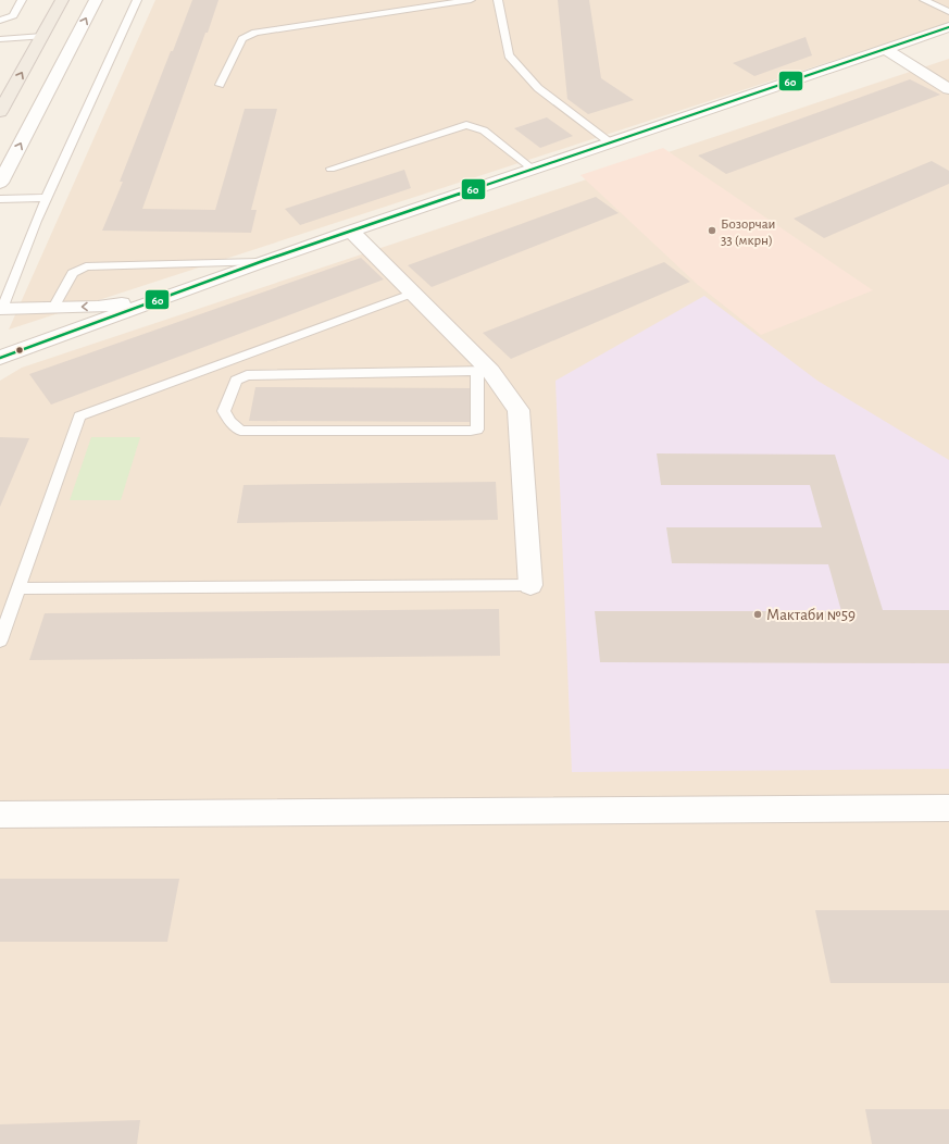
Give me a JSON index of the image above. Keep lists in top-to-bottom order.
{
  "places": ["Бозорчаи 33 (мкрн)", "Мактаби №59"],
  "lines": ["transit line 60"]
}
